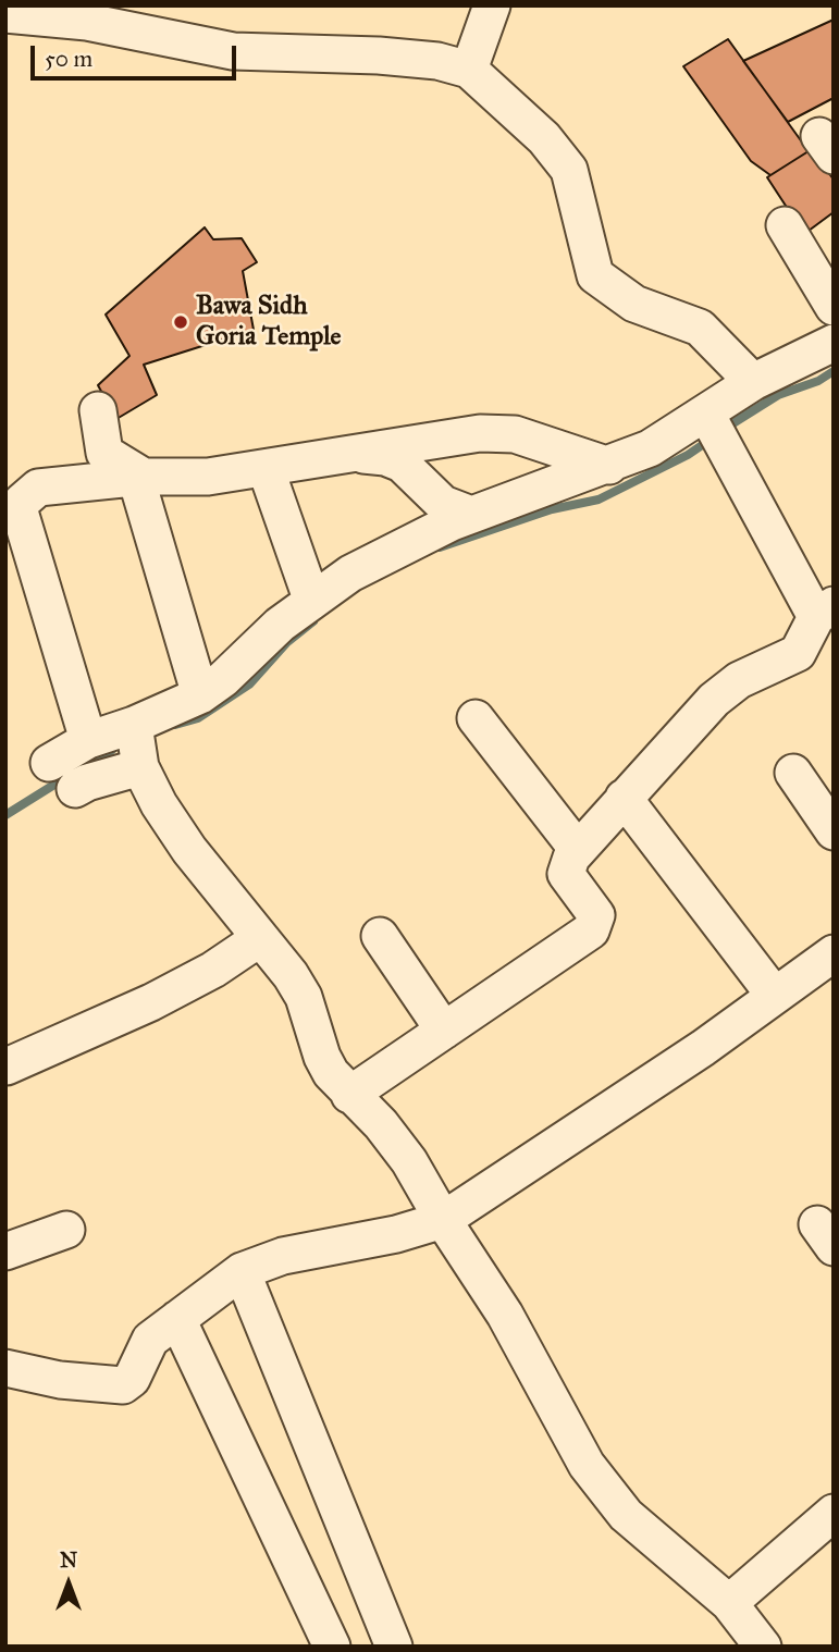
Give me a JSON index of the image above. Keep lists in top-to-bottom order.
{
  "places": ["Bawa Sidh Goria Temple"],
  "scale_bar": "50 m",
  "north": "top"
}
